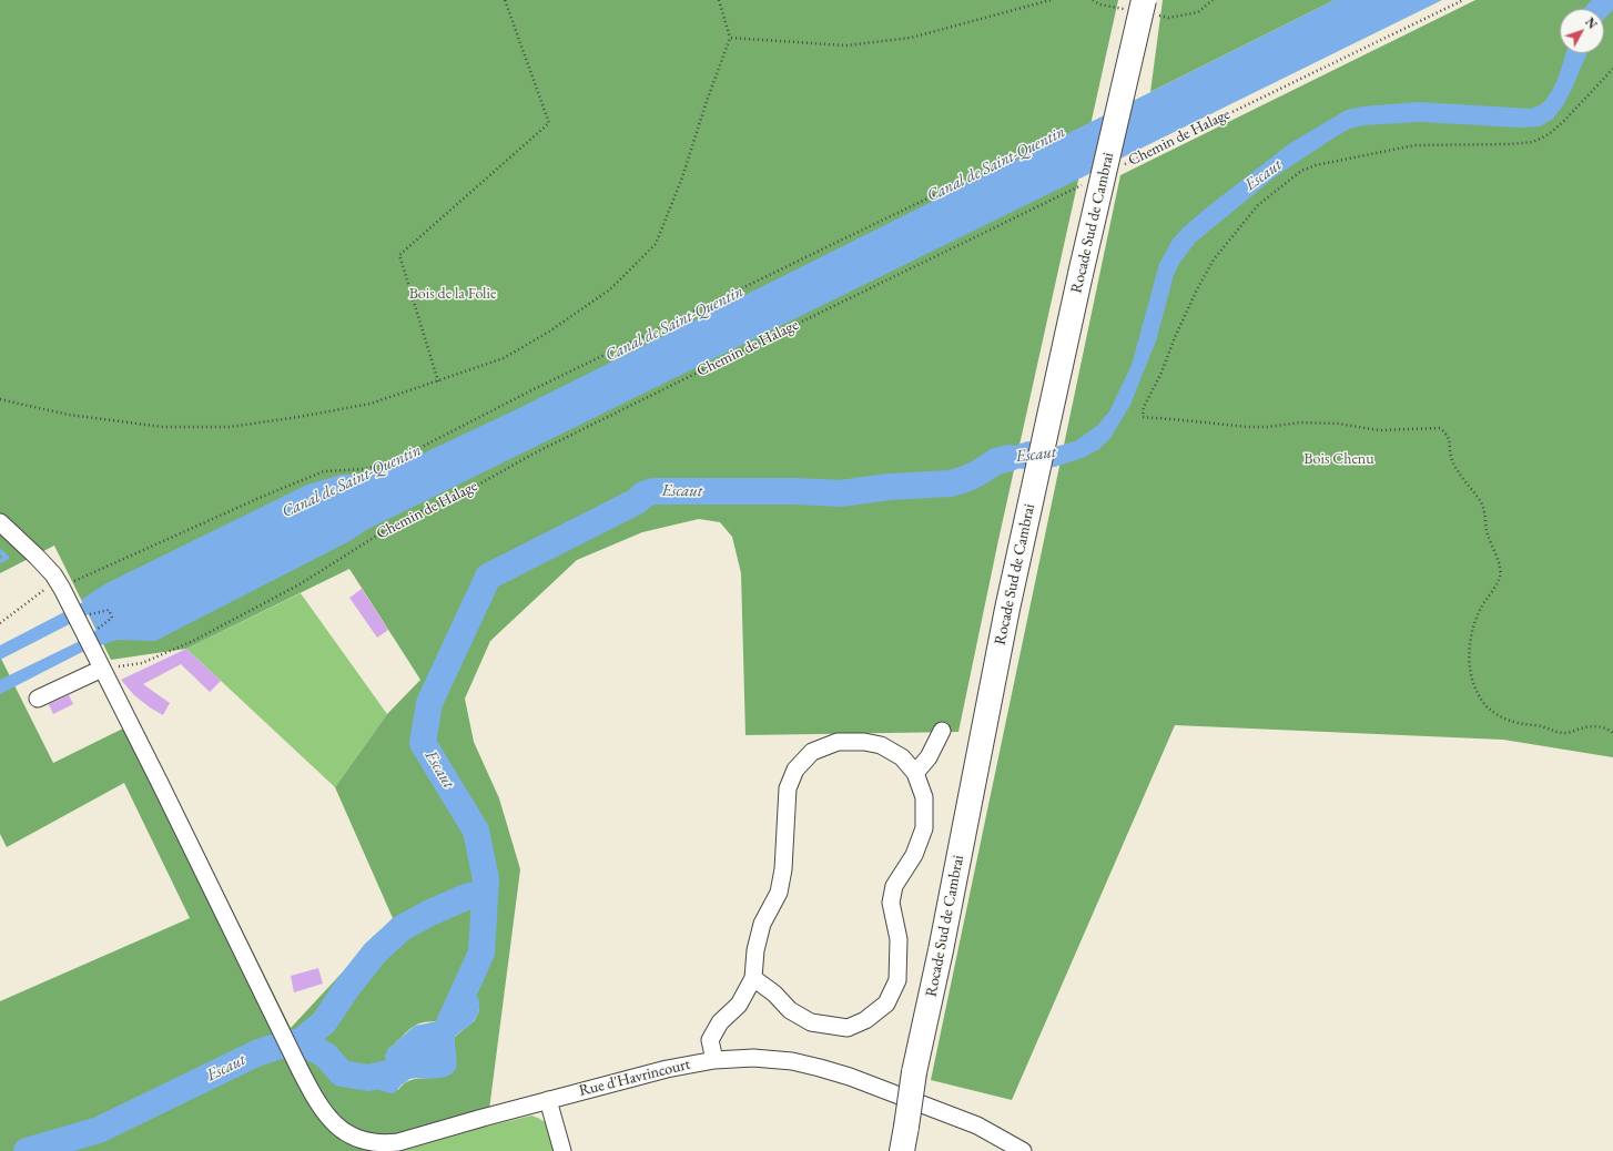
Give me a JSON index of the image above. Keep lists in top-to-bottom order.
{
  "streets": {
    "highway": ["Rocade Sud de Cambrai"],
    "street": ["Rue d'Havrincourt"],
    "path": ["Chemin de Halage"]
  },
  "crossings": [
    ["Chemin de Halage", "Rue d'Havrincourt"]
  ],
  "water": ["Canal de Saint-Quentin", "Escaut"],
  "parks": ["Bois de la Folie", "Bois Chenu"],
  "north": "top right"
}
